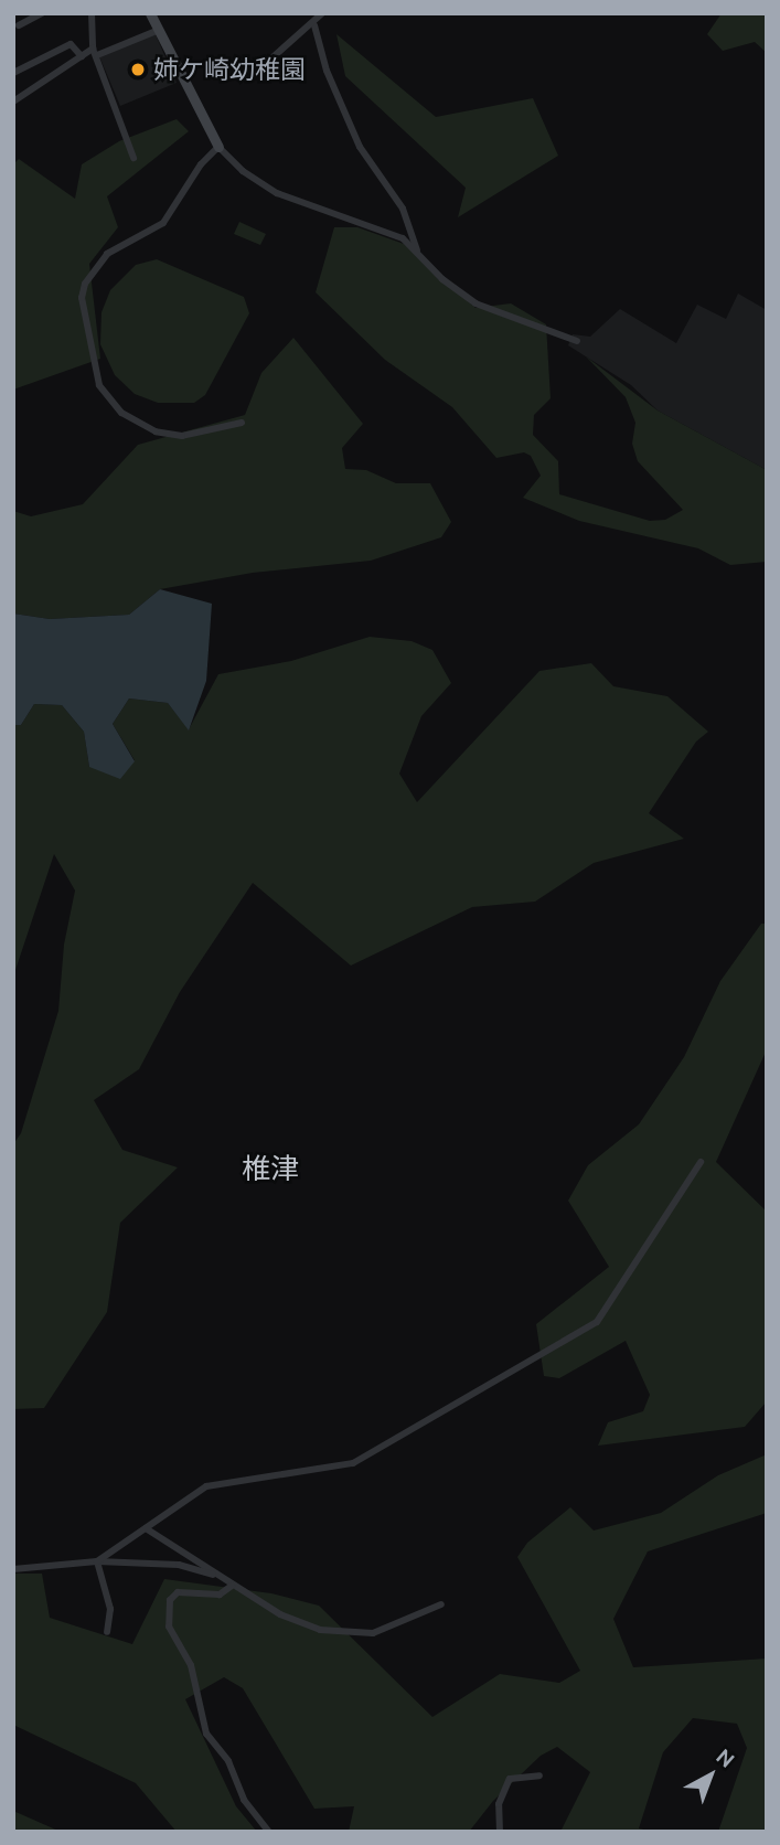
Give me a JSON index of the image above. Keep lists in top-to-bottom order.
{
  "districts": ["椎津"],
  "places": ["姉ケ崎幼稚園"],
  "north": "top right"
}
